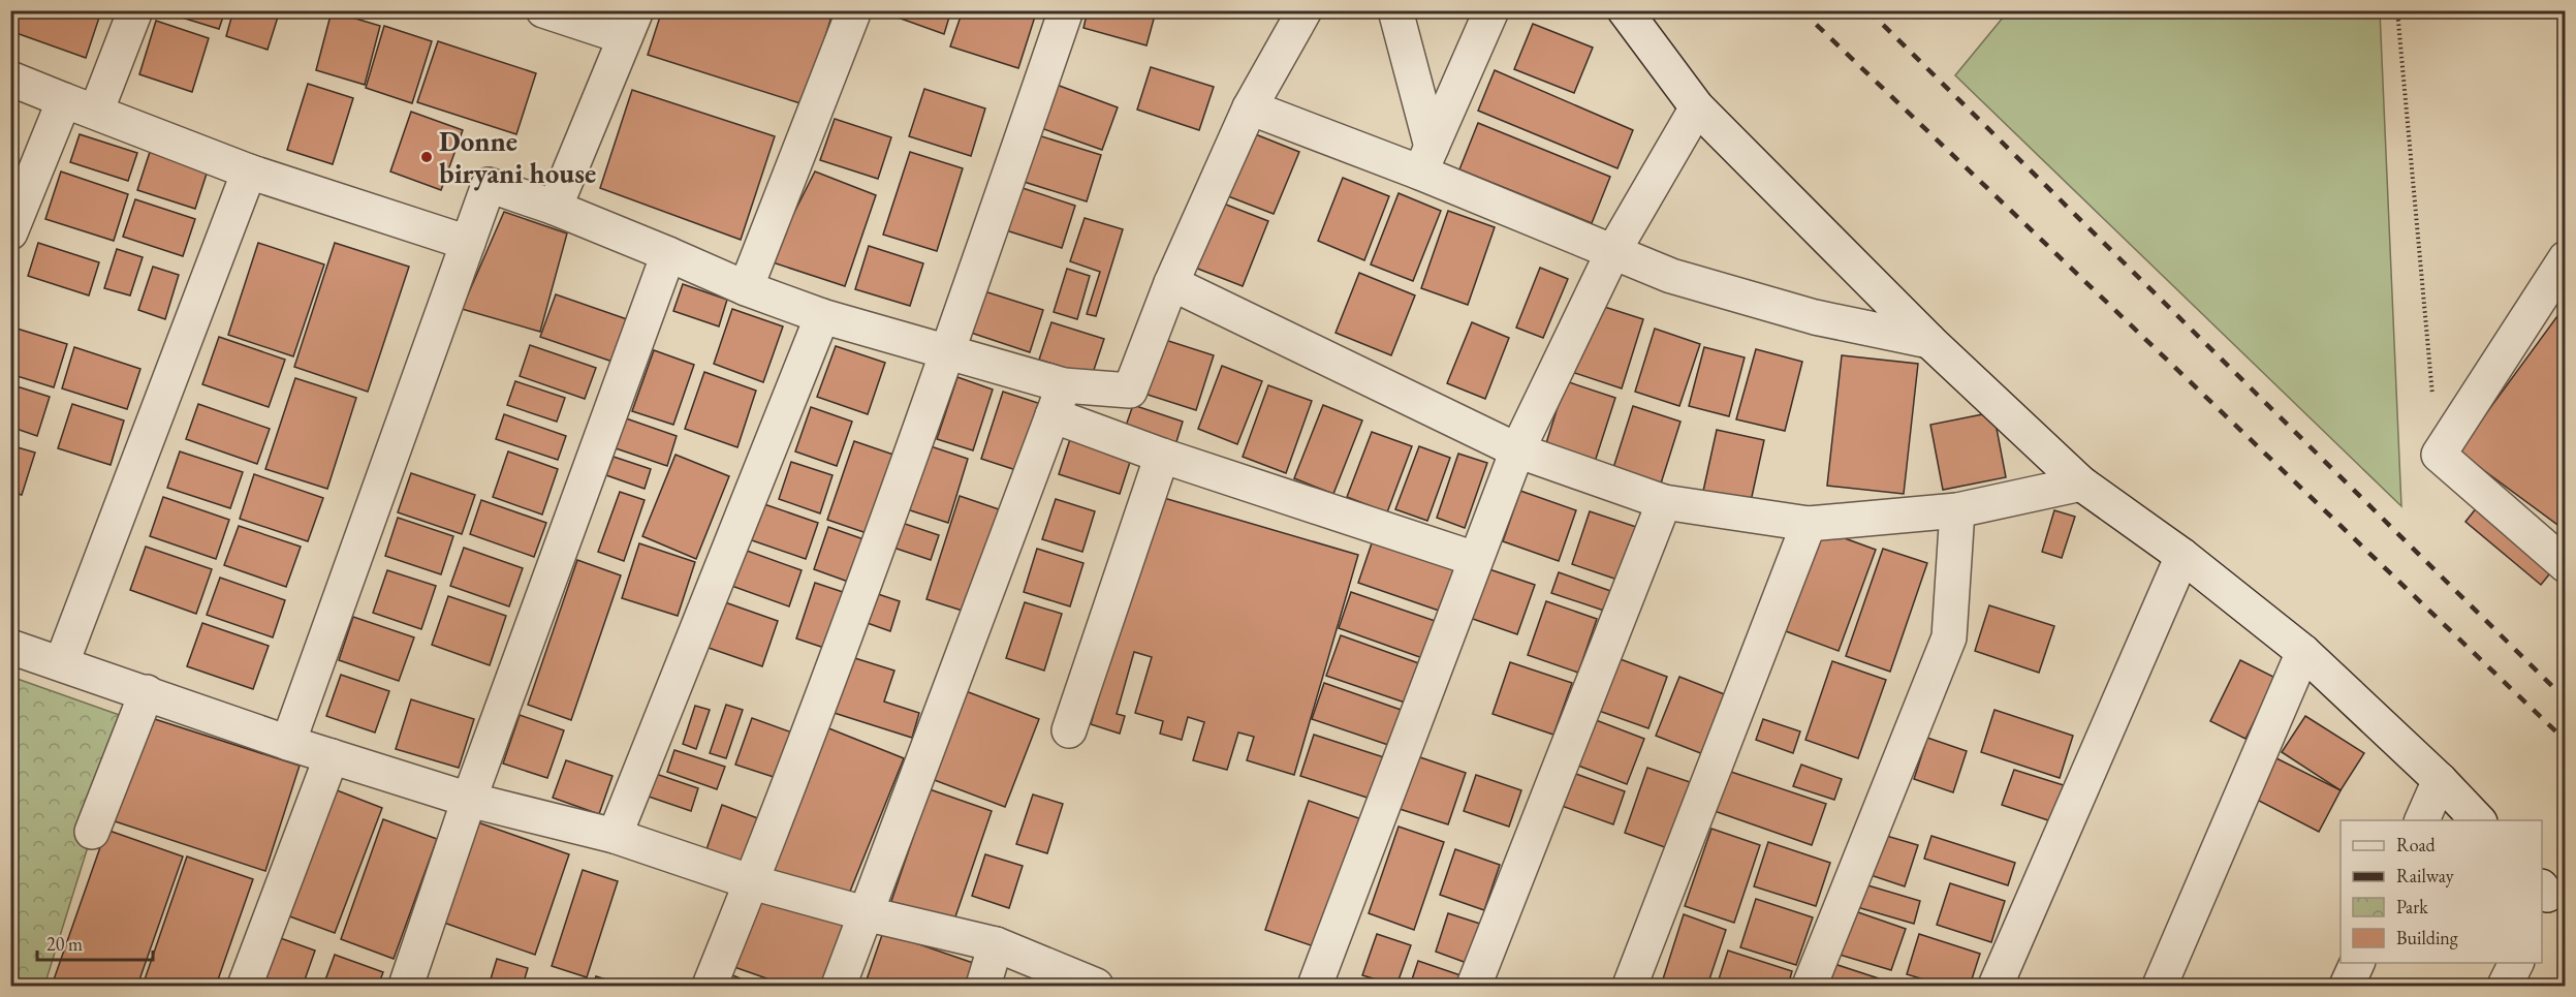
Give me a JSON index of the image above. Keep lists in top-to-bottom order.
{
  "places": ["Donne biryani house"],
  "legend": [
    "Road",
    "Railway",
    "Park",
    "Building"
  ],
  "scale_bar": "20 m"
}
